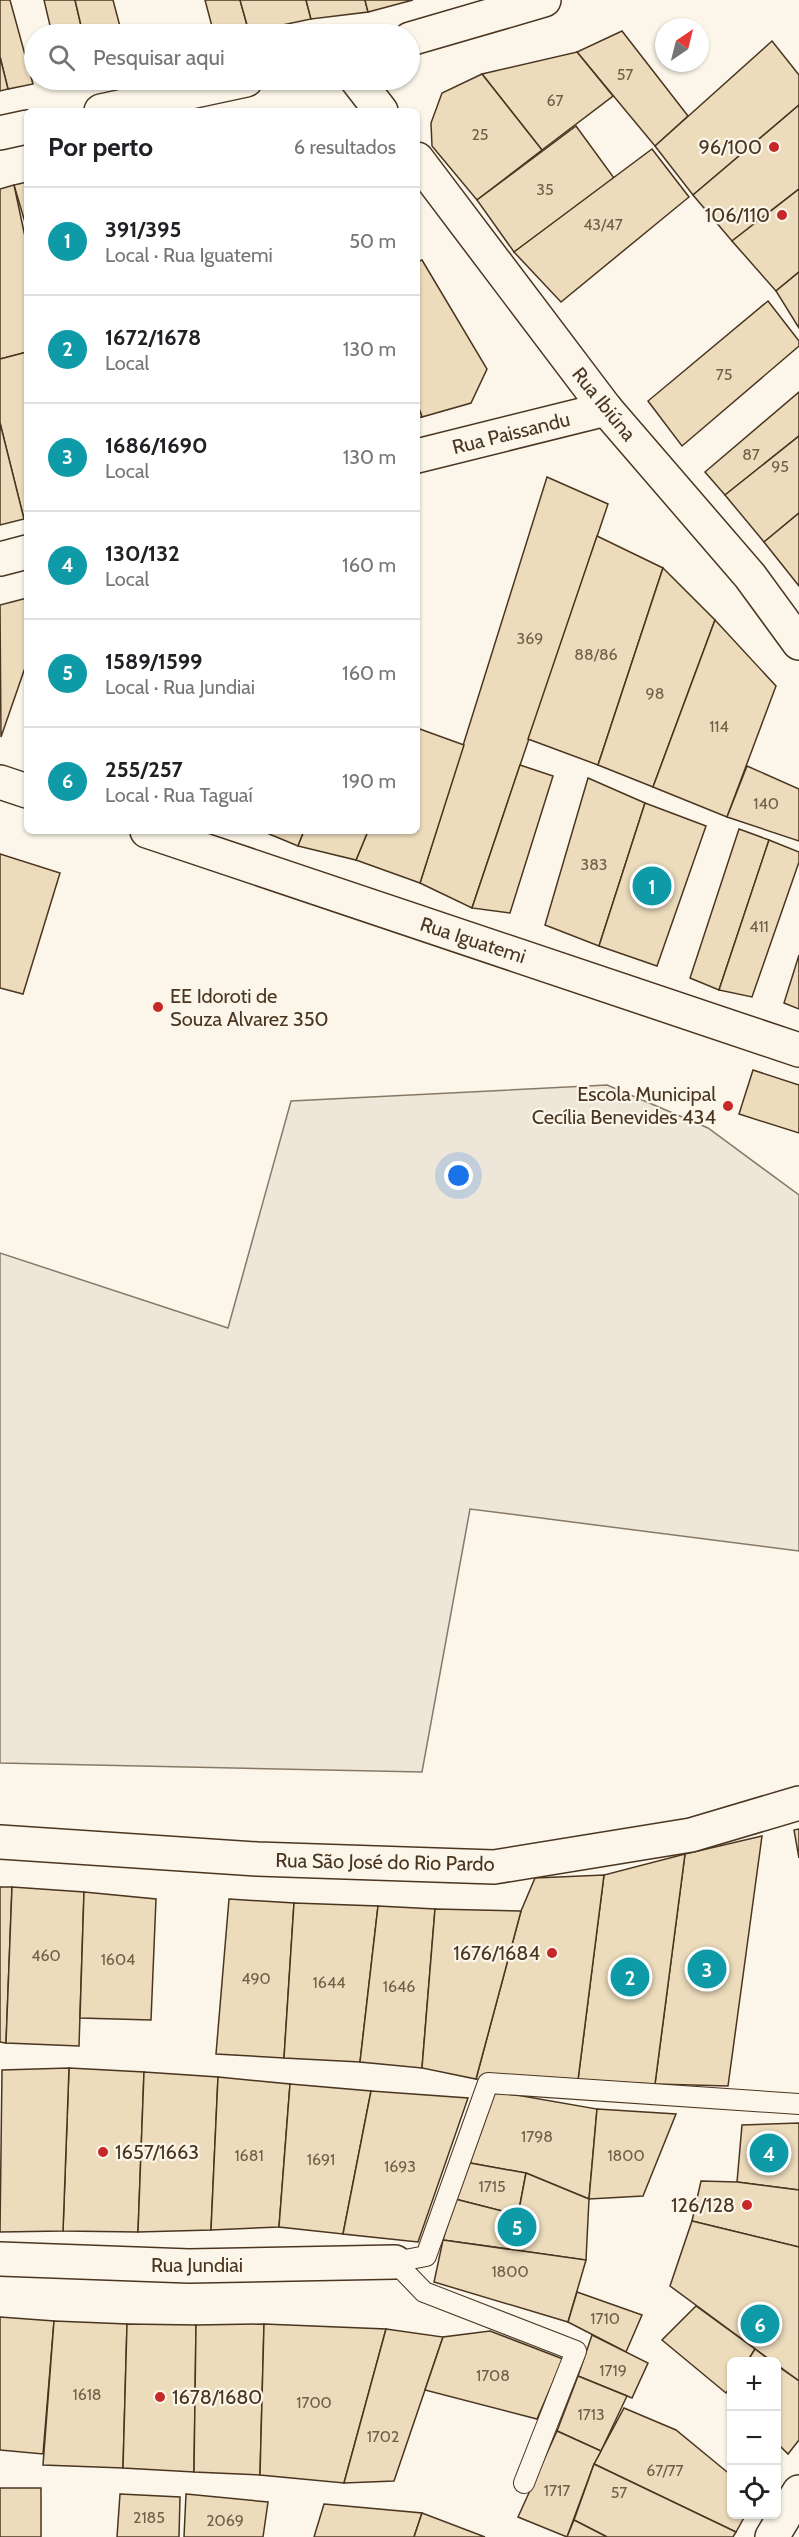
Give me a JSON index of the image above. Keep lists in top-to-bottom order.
{
  "streets": {
    "street": [
      "Rua Ibiúna",
      "Rua Paissandu",
      "Rua Iguatemi",
      "Rua São José do Rio Pardo",
      "Rua Jundiai"
    ]
  },
  "crossings": [
    ["Rua Ibiúna", "Rua Paissandu"]
  ],
  "places": [
    "96/100",
    "106/110",
    "EE Idoroti de Souza Alvarez 350",
    "Escola Municipal Cecília Benevides 434",
    "1676/1684",
    "1657/1663",
    "126/128",
    "1678/1680"
  ],
  "house_numbers": [
    "57",
    "67",
    "25",
    "35",
    "43/47",
    "75",
    "87",
    "95",
    "369",
    "88/86",
    "98",
    "114",
    "140",
    "383",
    "411",
    "460",
    "1604",
    "490",
    "1644",
    "1646",
    "1798",
    "1681",
    "1800",
    "1691",
    "1693",
    "1715",
    "1800",
    "1710",
    "1719",
    "1708",
    "1618",
    "1700",
    "1713",
    "1702",
    "67/77",
    "1717",
    "57",
    "2185",
    "2069"
  ],
  "north": "top right",
  "page": {
    "search": "Pesquisar aqui",
    "heading": ["Por perto", "6 resultados"],
    "list": [
      {
        "mark": "1",
        "name": "391/395",
        "note": "Local · Rua Iguatemi",
        "value": "50 m"
      },
      {
        "mark": "2",
        "name": "1672/1678",
        "note": "Local",
        "value": "130 m"
      },
      {
        "mark": "3",
        "name": "1686/1690",
        "note": "Local",
        "value": "130 m"
      },
      {
        "mark": "4",
        "name": "130/132",
        "note": "Local",
        "value": "160 m"
      },
      {
        "mark": "5",
        "name": "1589/1599",
        "note": "Local · Rua Jundiai",
        "value": "160 m"
      },
      {
        "mark": "6",
        "name": "255/257",
        "note": "Local · Rua Taguaí",
        "value": "190 m"
      }
    ],
    "pins": [
      "1",
      "3",
      "2",
      "4",
      "5",
      "6"
    ],
    "map_buttons": ["+", "−"]
  }
}
